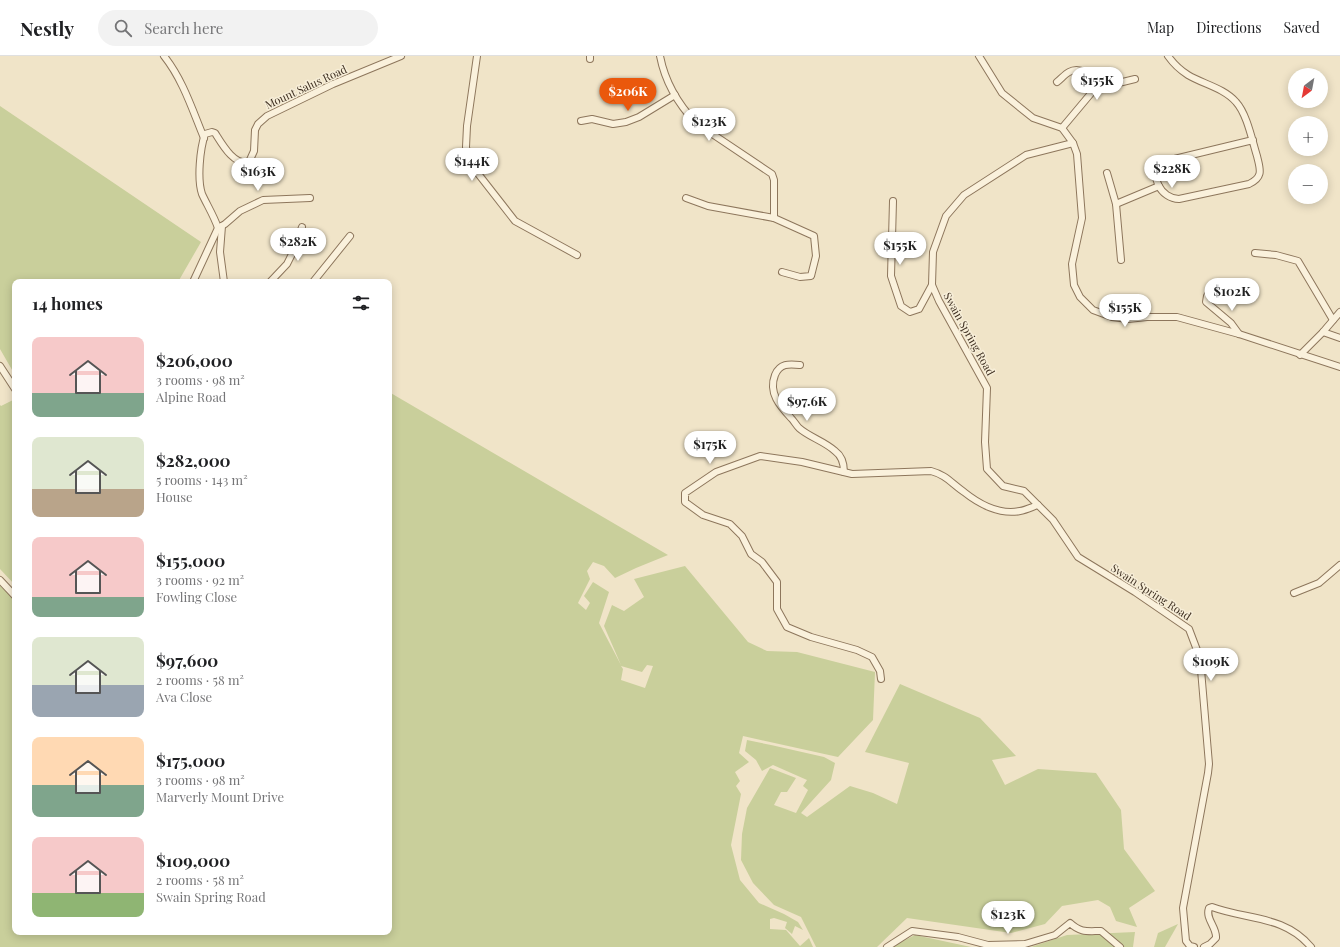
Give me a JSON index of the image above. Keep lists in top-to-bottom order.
{
  "streets": {
    "street": ["Mount Salus Road", "Swain Spring Road"]
  },
  "north": "bottom left",
  "page": {
    "header": "Nestly",
    "search": "Search here",
    "nav": ["Map", "Directions", "Saved"],
    "price": [
      "$155K",
      "$206K",
      "$123K",
      "$144K",
      "$228K",
      "$163K",
      "$282K",
      "$155K",
      "$102K",
      "$155K",
      "$97.6K",
      "$175K",
      "$109K",
      "$123K"
    ],
    "map_buttons": ["+", "−"],
    "heading": "14 homes",
    "list": [
      {
        "name": "$206,000",
        "note": "3 rooms · 98 m² · Alpine Road"
      },
      {
        "name": "$282,000",
        "note": "5 rooms · 143 m² · House"
      },
      {
        "name": "$155,000",
        "note": "3 rooms · 92 m² · Fowling Close"
      },
      {
        "name": "$97,600",
        "note": "2 rooms · 58 m² · Ava Close"
      },
      {
        "name": "$175,000",
        "note": "3 rooms · 98 m² · Marverly Mount Drive"
      },
      {
        "name": "$109,000",
        "note": "2 rooms · 58 m² · Swain Spring Road"
      }
    ]
  }
}
